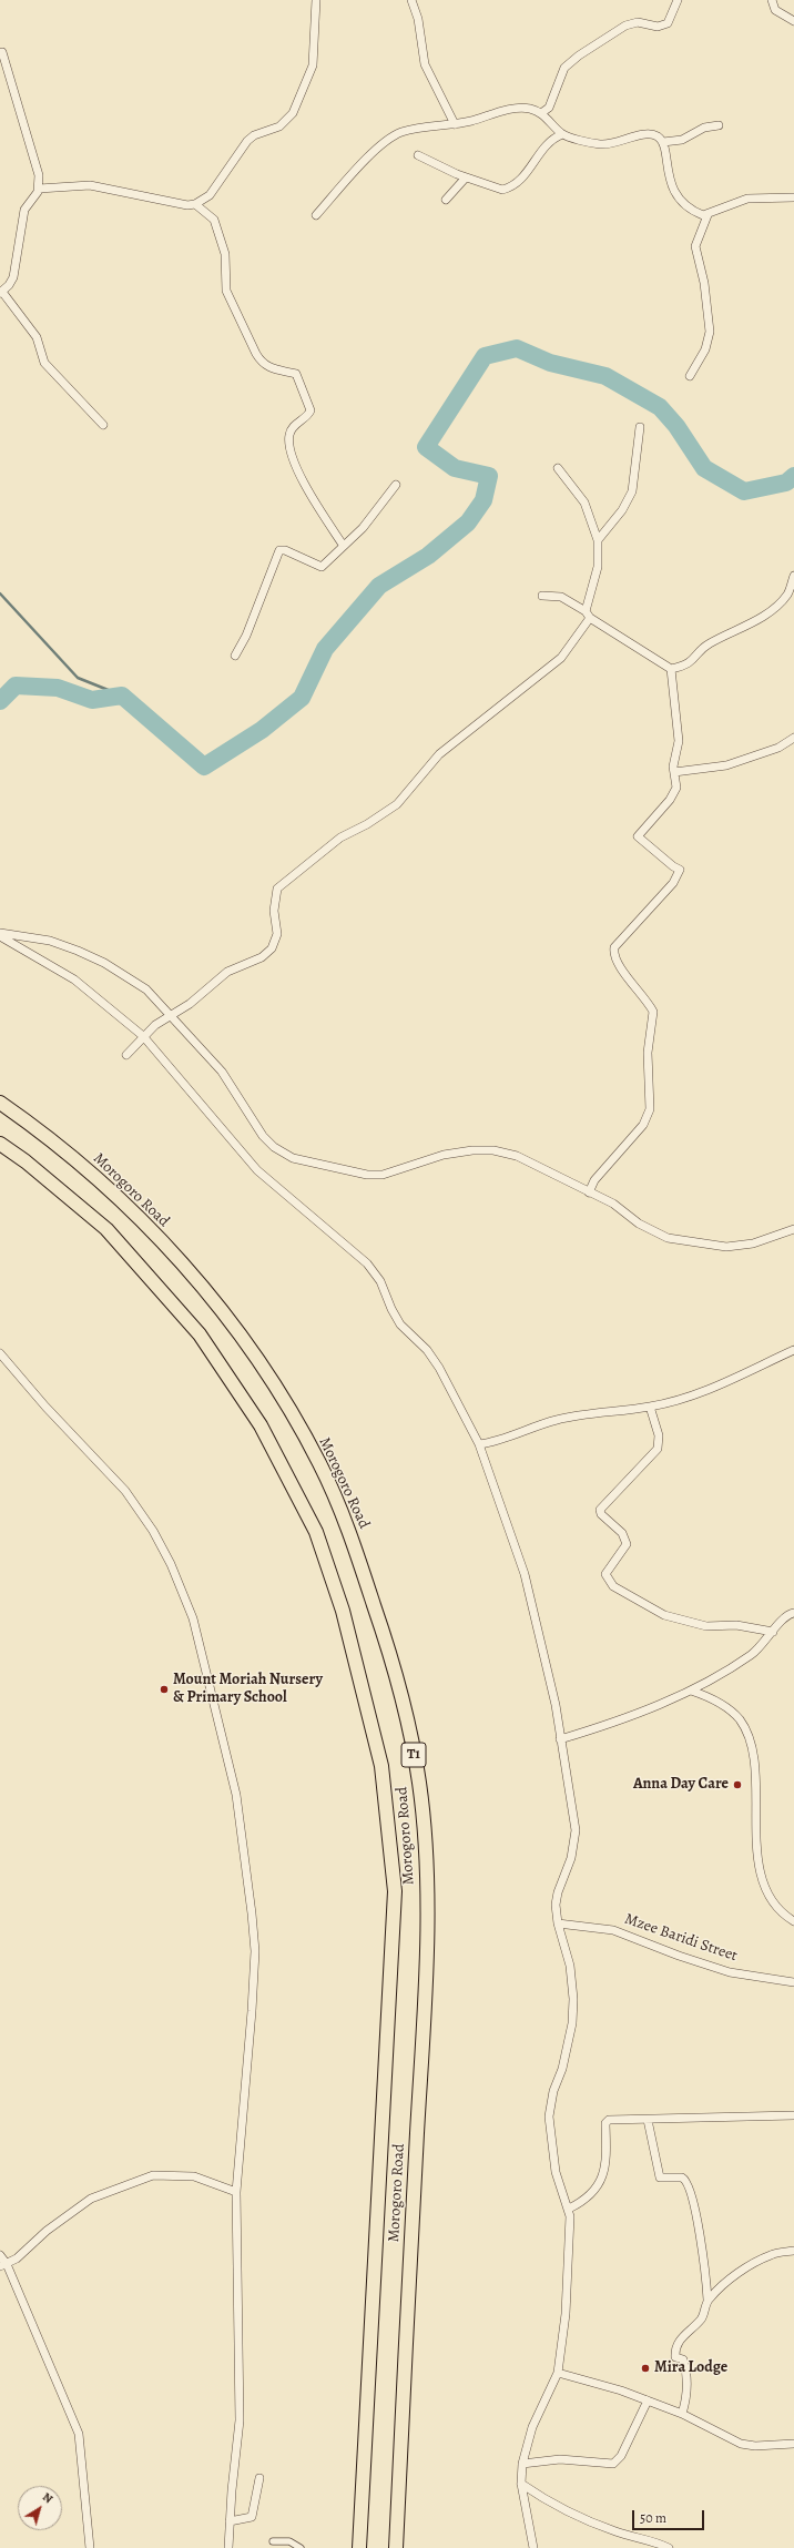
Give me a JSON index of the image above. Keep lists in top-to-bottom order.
{
  "streets": {
    "highway": ["Morogoro Road", "T1"],
    "street": ["Mzee Baridi Street"]
  },
  "places": ["Mount Moriah Nursery & Primary School", "Anna Day Care", "Mira Lodge"],
  "scale_bar": "50 m",
  "north": "top right"
}
